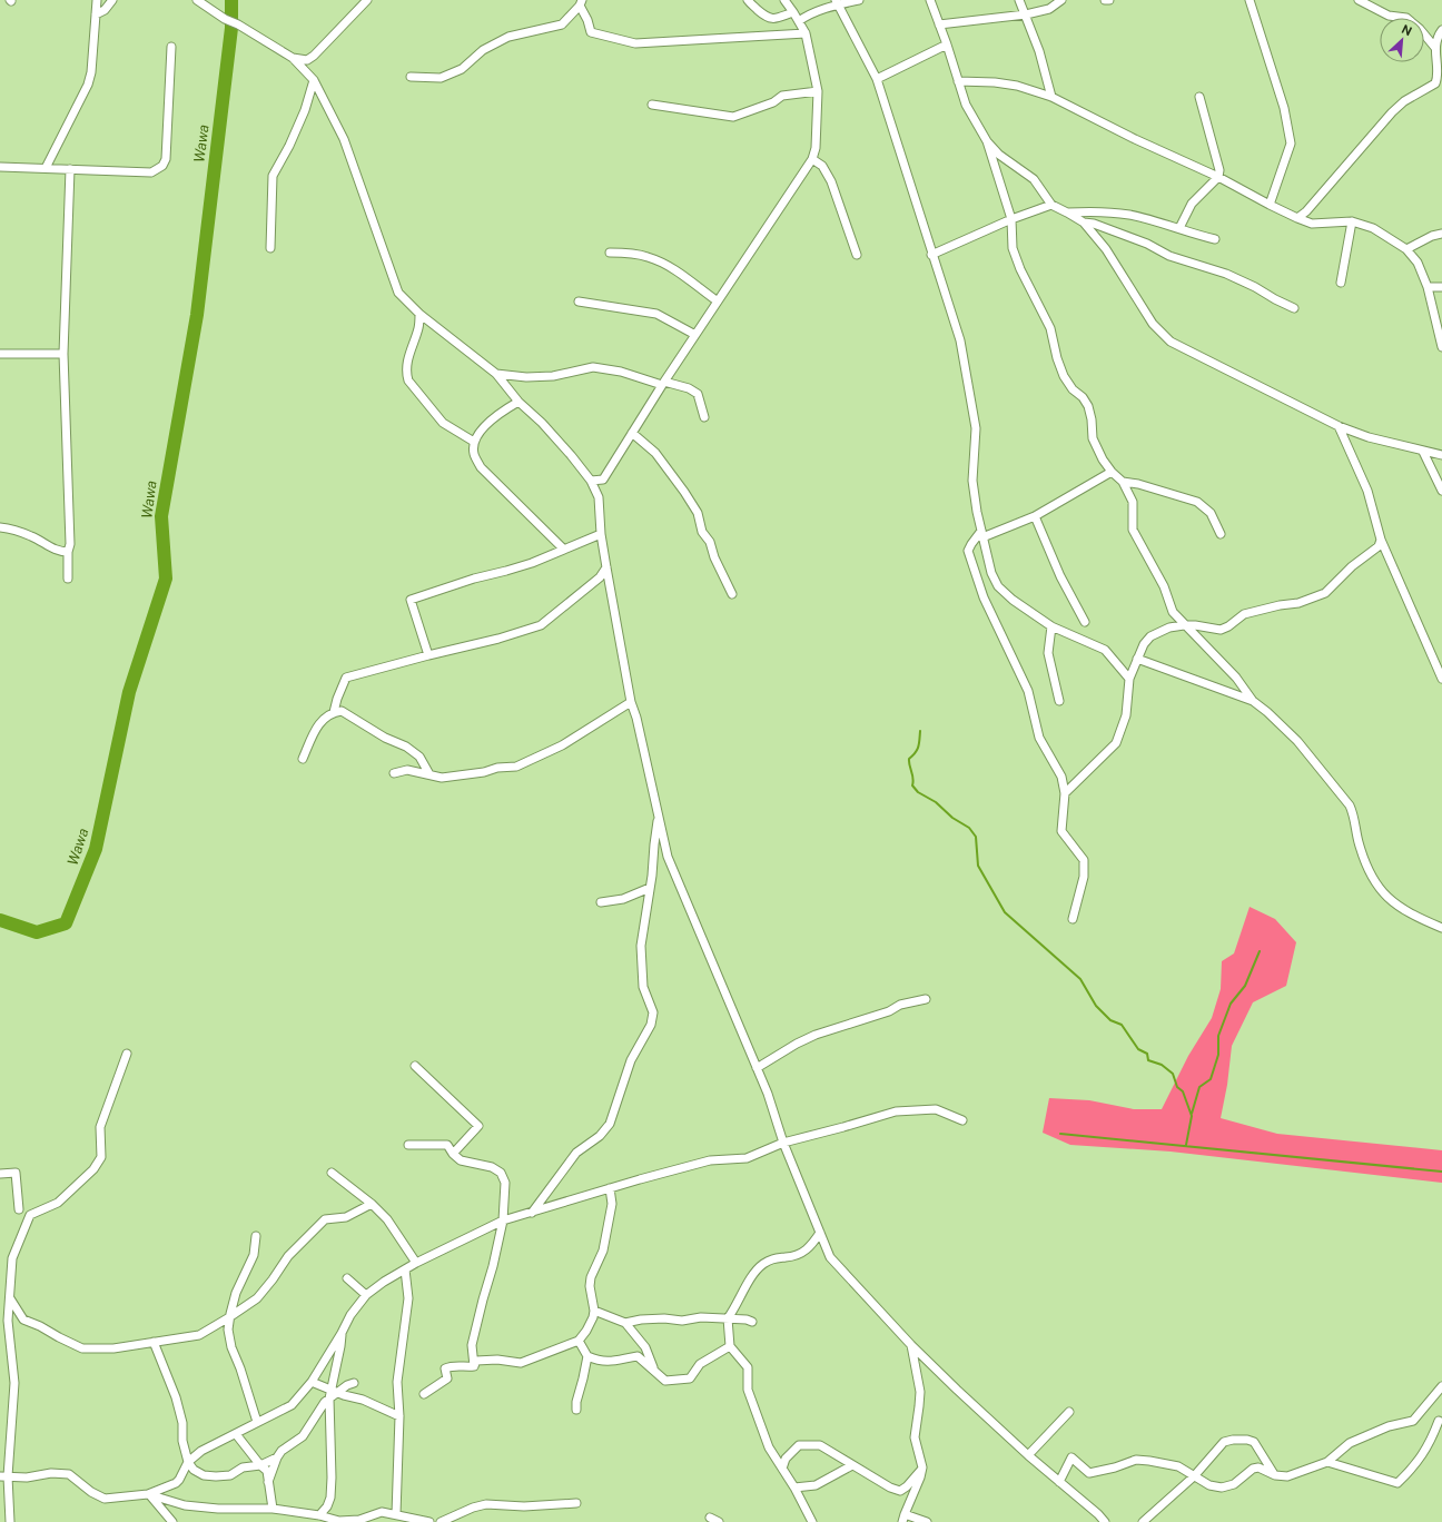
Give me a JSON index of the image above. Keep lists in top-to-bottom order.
{
  "water": ["Wawa"],
  "north": "top right"
}
